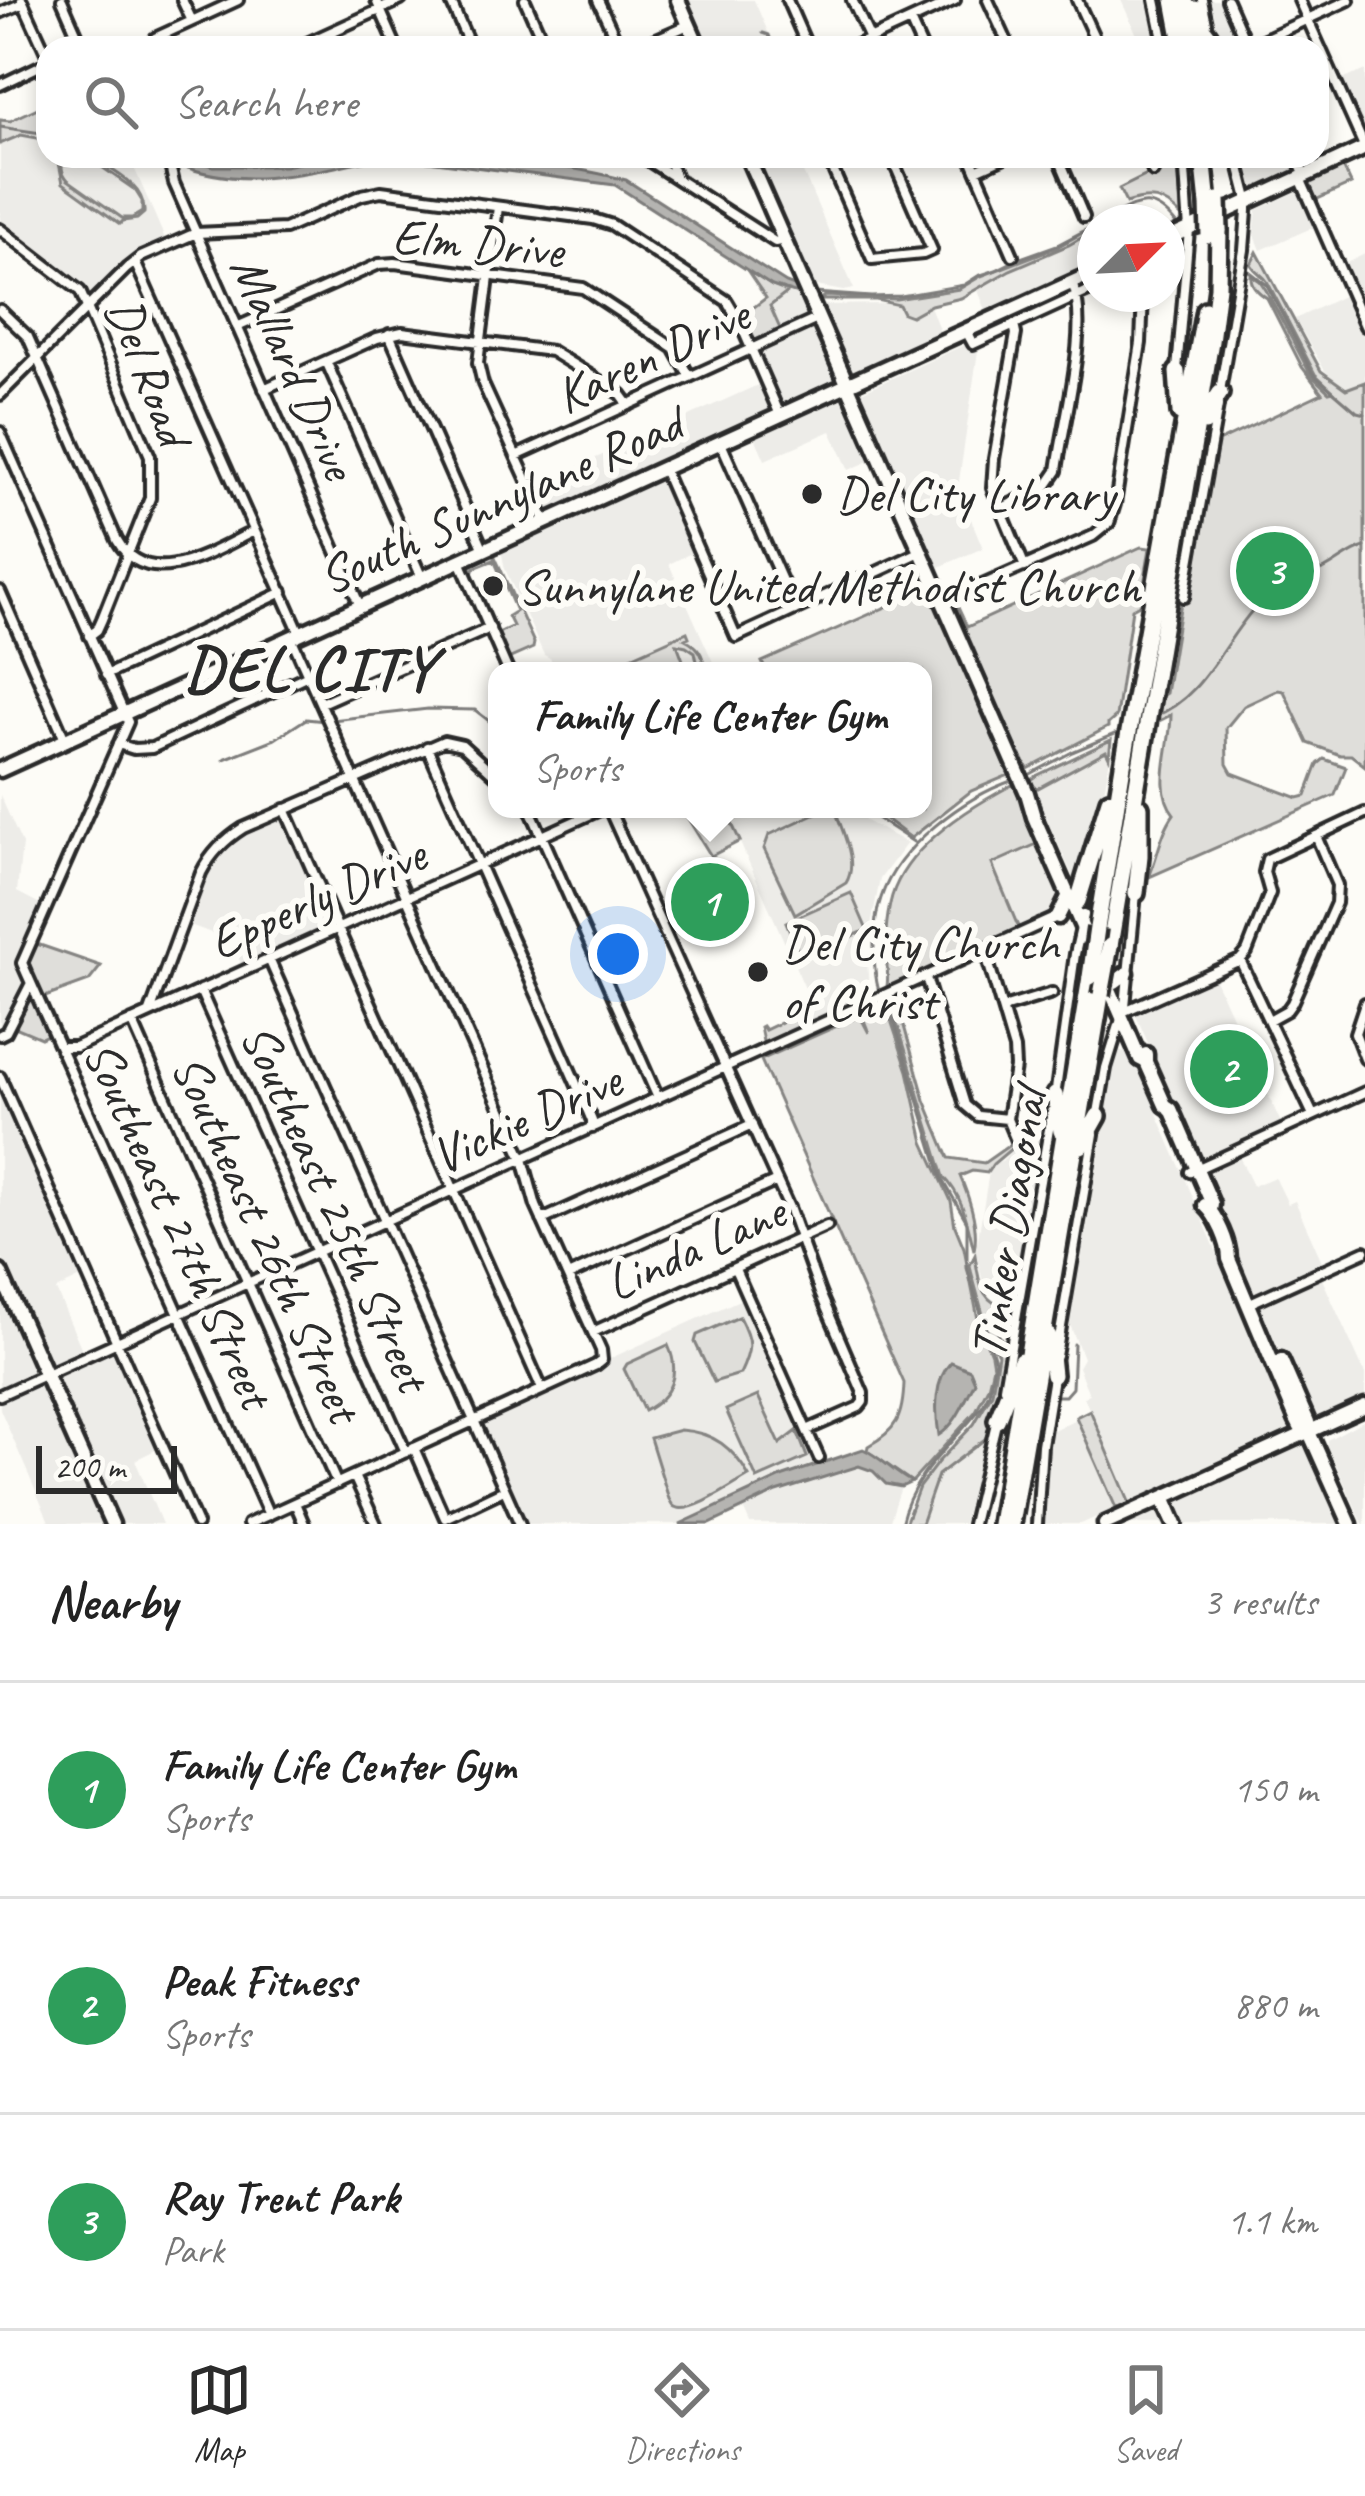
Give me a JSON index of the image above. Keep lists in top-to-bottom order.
{
  "streets": {
    "highway": ["Tinker Diagonal"],
    "main road": ["South Sunnylane Road"],
    "street": [
      "Elm Drive",
      "Karen Drive",
      "Mallard Drive",
      "Del Road",
      "Epperly Drive",
      "Vickie Drive",
      "Southeast 25th Street",
      "Southeast 27th Street",
      "Southeast 26th Street",
      "Linda Lane"
    ]
  },
  "crossings": [
    ["Elm Drive", "Karen Drive"],
    ["Elm Drive", "Mallard Drive"],
    ["Mallard Drive", "South Sunnylane Road"],
    ["Epperly Drive", "Southeast 25th Street"],
    ["Epperly Drive", "Southeast 27th Street"],
    ["Epperly Drive", "Southeast 26th Street"],
    ["Vickie Drive", "Southeast 25th Street"],
    ["Vickie Drive", "Southeast 27th Street"],
    ["Vickie Drive", "Southeast 26th Street"],
    ["Southeast 25th Street", "Linda Lane"],
    ["Southeast 27th Street", "Linda Lane"],
    ["Southeast 26th Street", "Linda Lane"]
  ],
  "districts": ["DEL CITY"],
  "places": ["Del City Library", "Sunnylane United Methodist Church", "Del City Church of Christ"],
  "scale_bar": "200 m",
  "north": "top right",
  "page": {
    "search": "Search here",
    "pins": ["3", "1", "2"],
    "popup": ["Family Life Center Gym", "Sports"],
    "scale": "200 m",
    "heading": ["Nearby", "3 results"],
    "list": [
      {
        "mark": "1",
        "name": "Family Life Center Gym",
        "note": "Sports",
        "value": "150 m"
      },
      {
        "mark": "2",
        "name": "Peak Fitness",
        "note": "Sports",
        "value": "880 m"
      },
      {
        "mark": "3",
        "name": "Ray Trent Park",
        "note": "Park",
        "value": "1.1 km"
      }
    ],
    "nav": ["Map", "Directions", "Saved"]
  }
}
